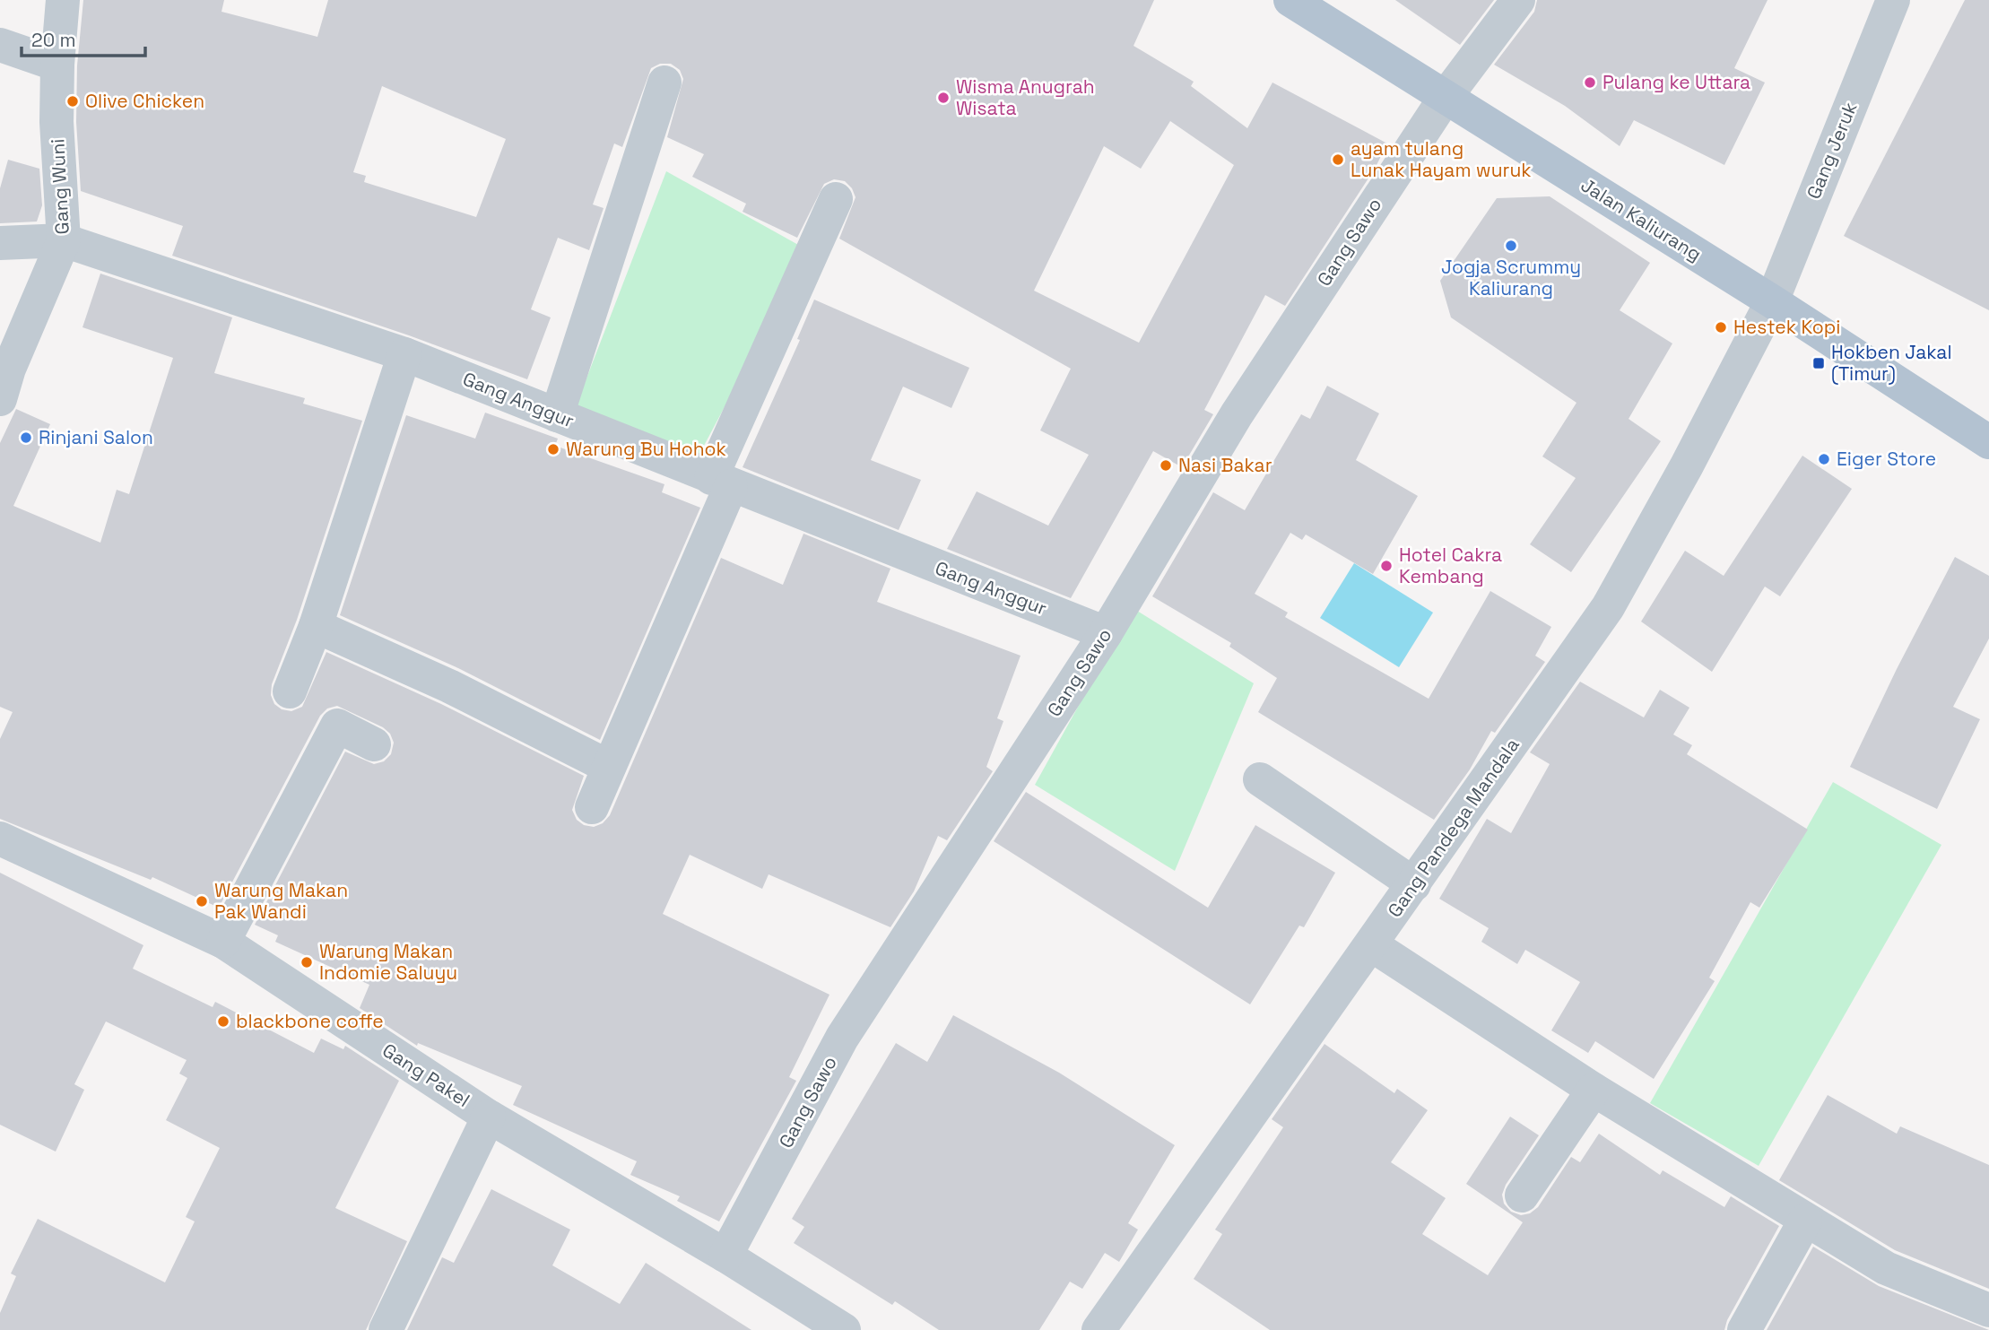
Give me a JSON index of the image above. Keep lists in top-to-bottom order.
{
  "streets": {
    "main road": ["Jalan Kaliurang"],
    "street": [
      "Gang Jeruk",
      "Gang Wuni",
      "Gang Sawo",
      "Gang Anggur",
      "Gang Pandega Mandala",
      "Gang Pakel"
    ]
  },
  "crossings": [
    ["Gang Jeruk", "Jalan Kaliurang"],
    ["Gang Jeruk", "Gang Pandega Mandala"],
    ["Gang Wuni", "Gang Anggur"],
    ["Jalan Kaliurang", "Gang Sawo"],
    ["Jalan Kaliurang", "Gang Pandega Mandala"],
    ["Gang Sawo", "Gang Anggur"],
    ["Gang Sawo", "Gang Pakel"]
  ],
  "places": {
    "other": [
      "Pulang ke Uttara",
      "Wisma Anugrah Wisata",
      "Olive Chicken",
      "ayam tulang Lunak Hayam wuruk",
      "Jogja Scrummy Kaliurang",
      "Hestek Kopi",
      "Rinjani Salon",
      "Warung Bu Hohok",
      "Eiger Store",
      "Nasi Bakar",
      "Hotel Cakra Kembang",
      "Warung Makan Pak Wandi",
      "Warung Makan Indomie Saluyu",
      "blackbone coffe"
    ],
    "transit": ["Hokben Jakal (Timur)"]
  },
  "scale_bar": "20 m"
}
